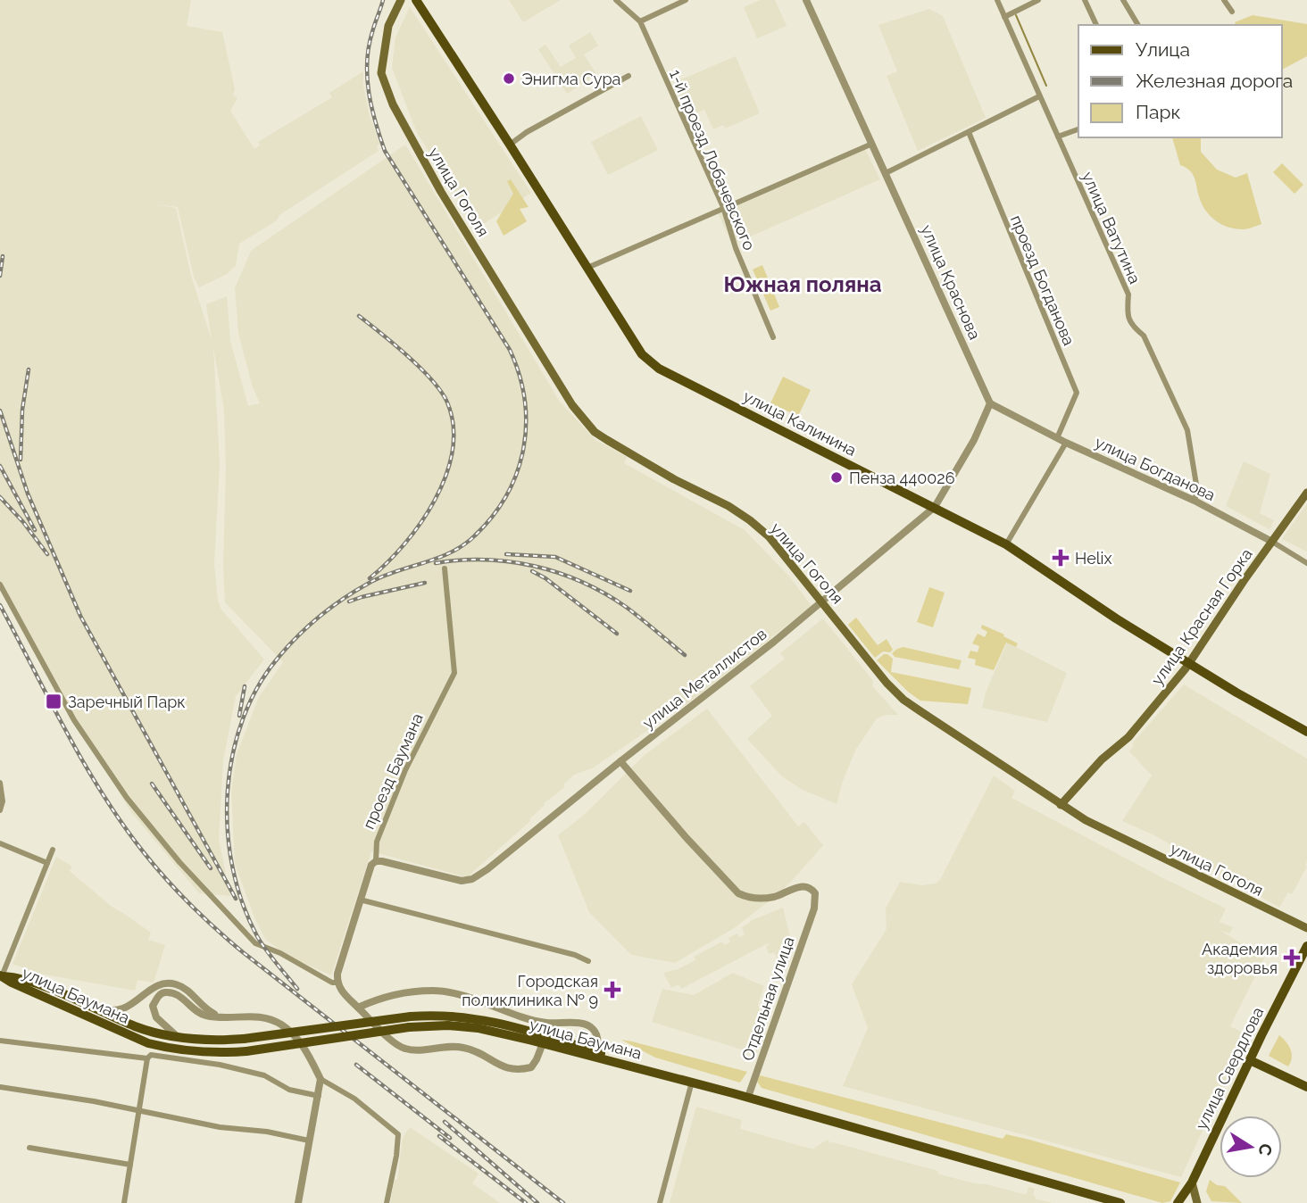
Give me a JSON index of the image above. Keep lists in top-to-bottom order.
{
  "streets": {
    "main road": [
      "улица Гоголя",
      "улица Калинина",
      "улица Красная Горка",
      "улица Баумана",
      "улица Свердлова"
    ],
    "street": [
      "1-й проезд Лобачевского",
      "улица Ватутина",
      "проезд Богданова",
      "улица Краснова",
      "улица Богданова",
      "улица Металлистов",
      "проезд Баумана",
      "Отдельная улица"
    ]
  },
  "crossings": [
    ["улица Гоголя", "улица Красная Горка"],
    ["улица Гоголя", "улица Металлистов"],
    ["улица Ватутина", "улица Богданова"],
    ["проезд Богданова", "улица Богданова"],
    ["улица Краснова", "улица Богданова"],
    ["улица Краснова", "улица Металлистов"],
    ["улица Калинина", "улица Красная Горка"],
    ["улица Калинина", "улица Металлистов"],
    ["улица Богданова", "улица Красная Горка"],
    ["улица Богданова", "улица Металлистов"],
    ["улица Металлистов", "проезд Баумана"],
    ["улица Металлистов", "Отдельная улица"],
    ["улица Баумана", "Отдельная улица"]
  ],
  "districts": ["Южная поляна"],
  "places": {
    "other": ["Энигма Сура", "Пенза 440026"],
    "health": ["Helix", "Академия здоровья", "Городская поликлиника № 9"],
    "transit": ["Заречный Парк"]
  },
  "legend": ["Улица", "Железная дорога", "Парк"],
  "north": "right"
}
